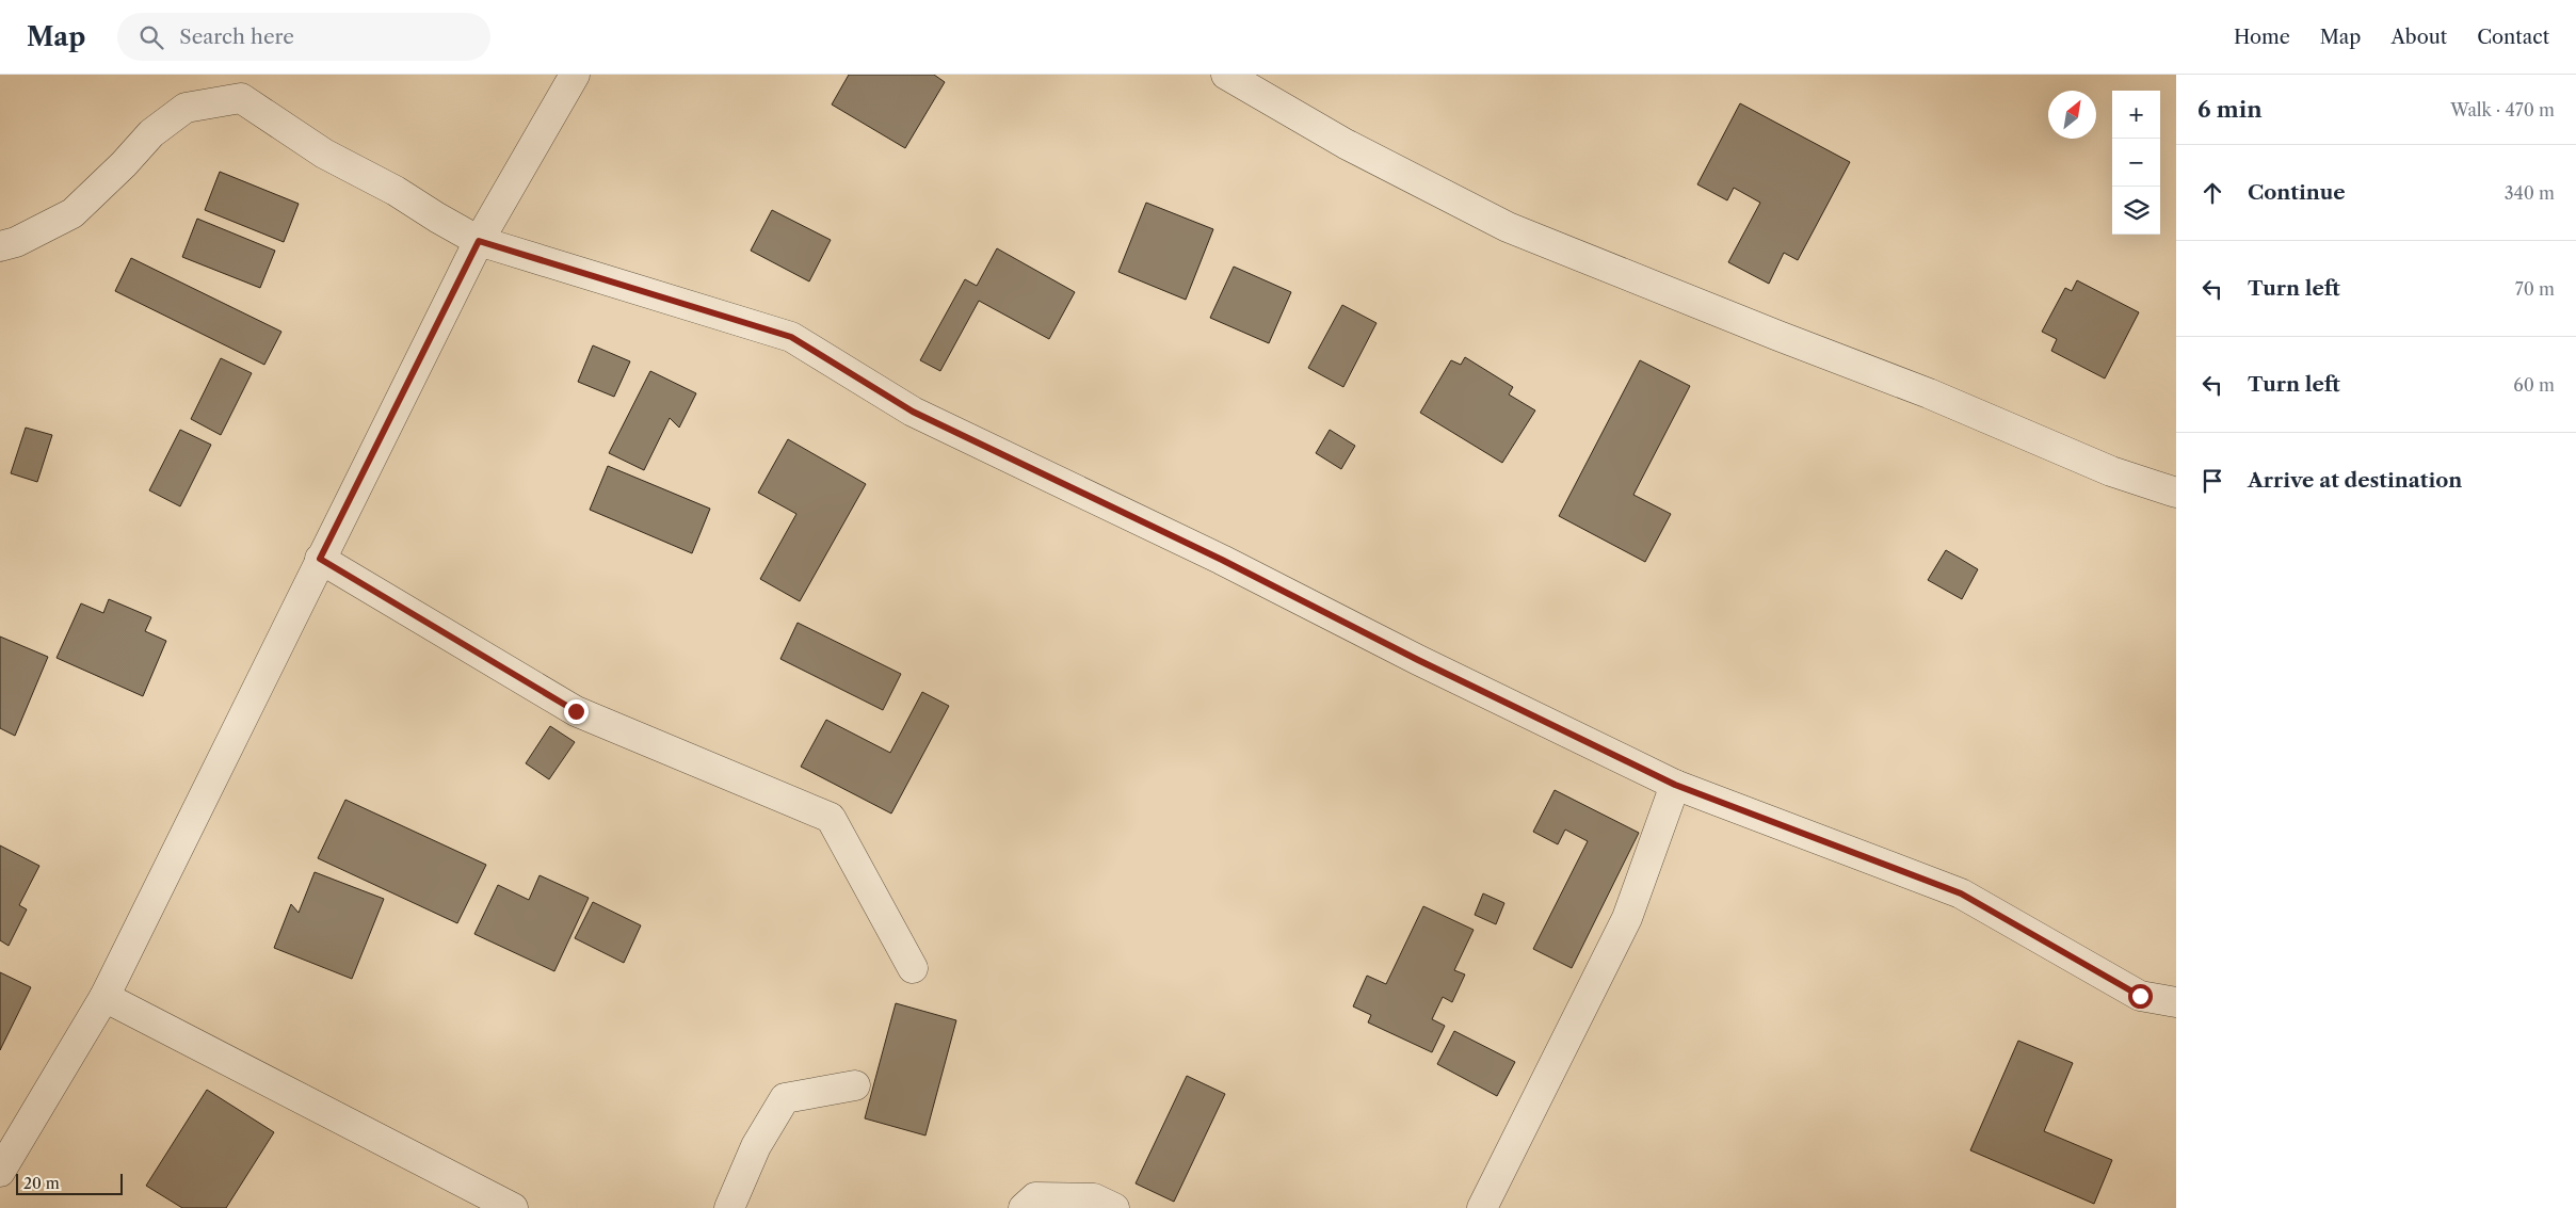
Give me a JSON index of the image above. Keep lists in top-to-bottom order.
{
  "scale_bar": "20 m",
  "north": "top right",
  "page": {
    "header": "Map",
    "search": "Search here",
    "nav": [
      "Home",
      "Map",
      "About",
      "Contact"
    ],
    "heading": ["6 min", "Walk · 470 m"],
    "map_buttons": ["+", "−"],
    "list": [
      ["Continue", "340 m"],
      ["Turn left", "70 m"],
      ["Turn left", "60 m"],
      "Arrive at destination"
    ],
    "scale": "20 m"
  }
}
